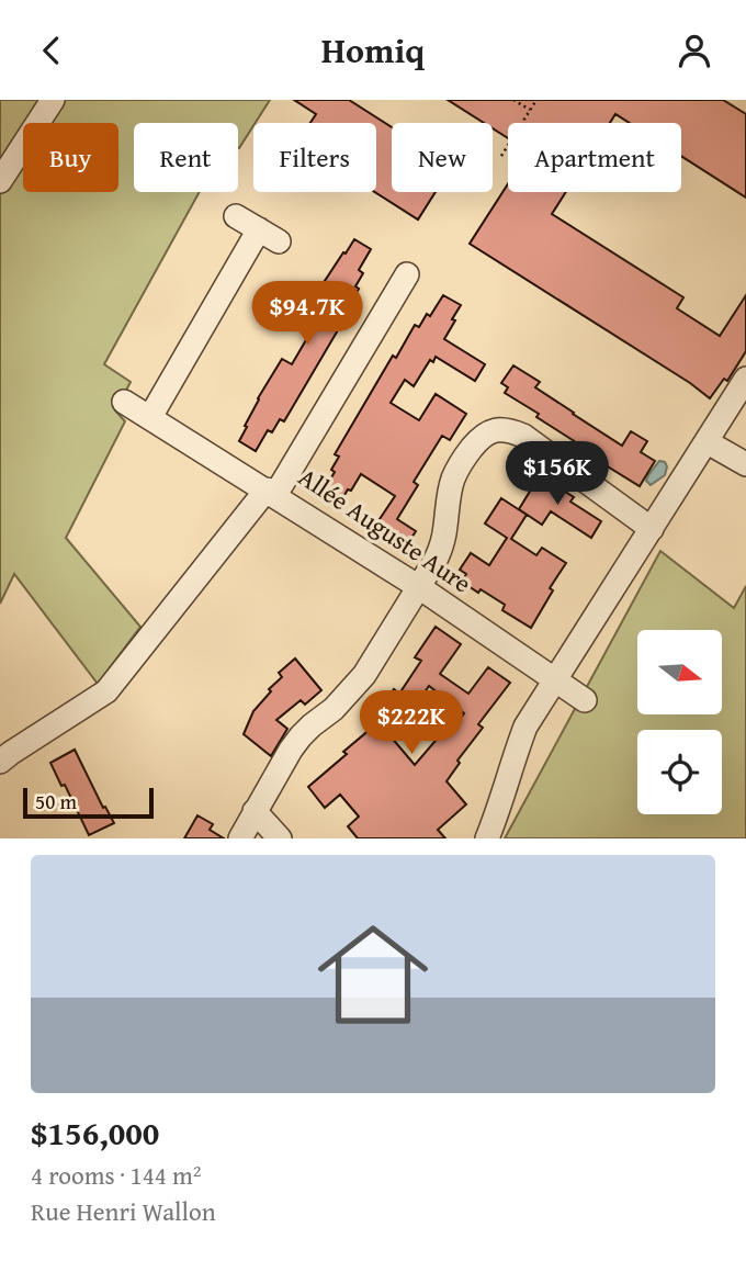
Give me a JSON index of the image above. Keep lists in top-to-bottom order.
{
  "streets": {
    "street": ["Allée Auguste Aure"]
  },
  "scale_bar": "50 m",
  "north": "right",
  "page": {
    "header": "Homiq",
    "chip": [
      "Buy",
      "Rent",
      "Filters",
      "New",
      "Apartment"
    ],
    "price": ["$94.7K", "$156K", "$222K"],
    "scale": "50 m",
    "list": [
      {
        "name": "$156,000",
        "note": "4 rooms · 144 m² · Rue Henri Wallon"
      }
    ]
  }
}
